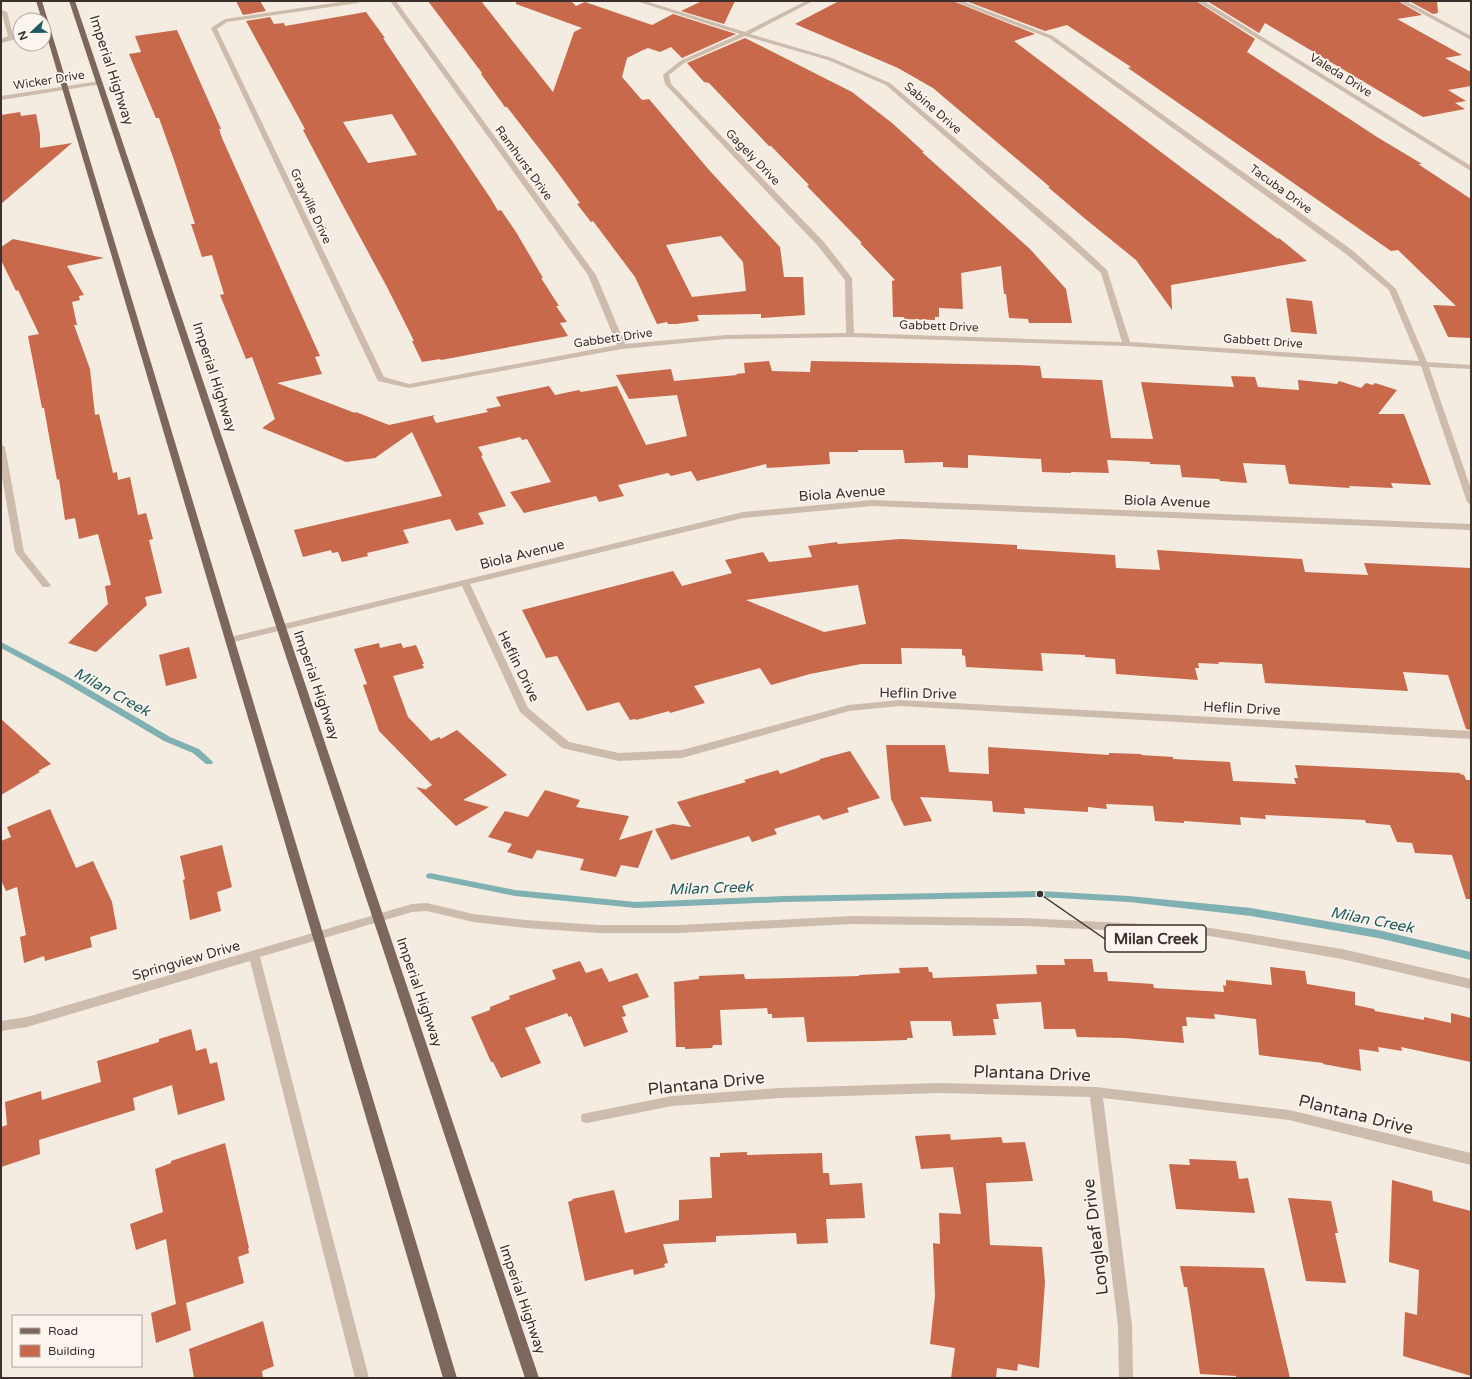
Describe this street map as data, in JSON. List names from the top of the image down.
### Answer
{
  "streets": {
    "main road": ["Imperial Highway"],
    "street": [
      "Valeda Drive",
      "Wicker Drive",
      "Sabine Drive",
      "Gagely Drive",
      "Ramhurst Drive",
      "Tacuba Drive",
      "Grayville Drive",
      "Gabbett Drive",
      "Biola Avenue",
      "Heflin Drive",
      "Springview Drive",
      "Plantana Drive",
      "Longleaf Drive"
    ]
  },
  "crossings": [
    ["Imperial Highway", "Wicker Drive"],
    ["Imperial Highway", "Biola Avenue"],
    ["Imperial Highway", "Springview Drive"],
    ["Sabine Drive", "Gagely Drive"],
    ["Sabine Drive", "Gabbett Drive"],
    ["Gagely Drive", "Gabbett Drive"],
    ["Ramhurst Drive", "Gabbett Drive"],
    ["Tacuba Drive", "Gabbett Drive"],
    ["Grayville Drive", "Gabbett Drive"],
    ["Biola Avenue", "Heflin Drive"],
    ["Plantana Drive", "Longleaf Drive"]
  ],
  "water": ["Milan Creek"],
  "places": ["Milan Creek"],
  "legend": ["Road", "Building"],
  "north": "left"
}
